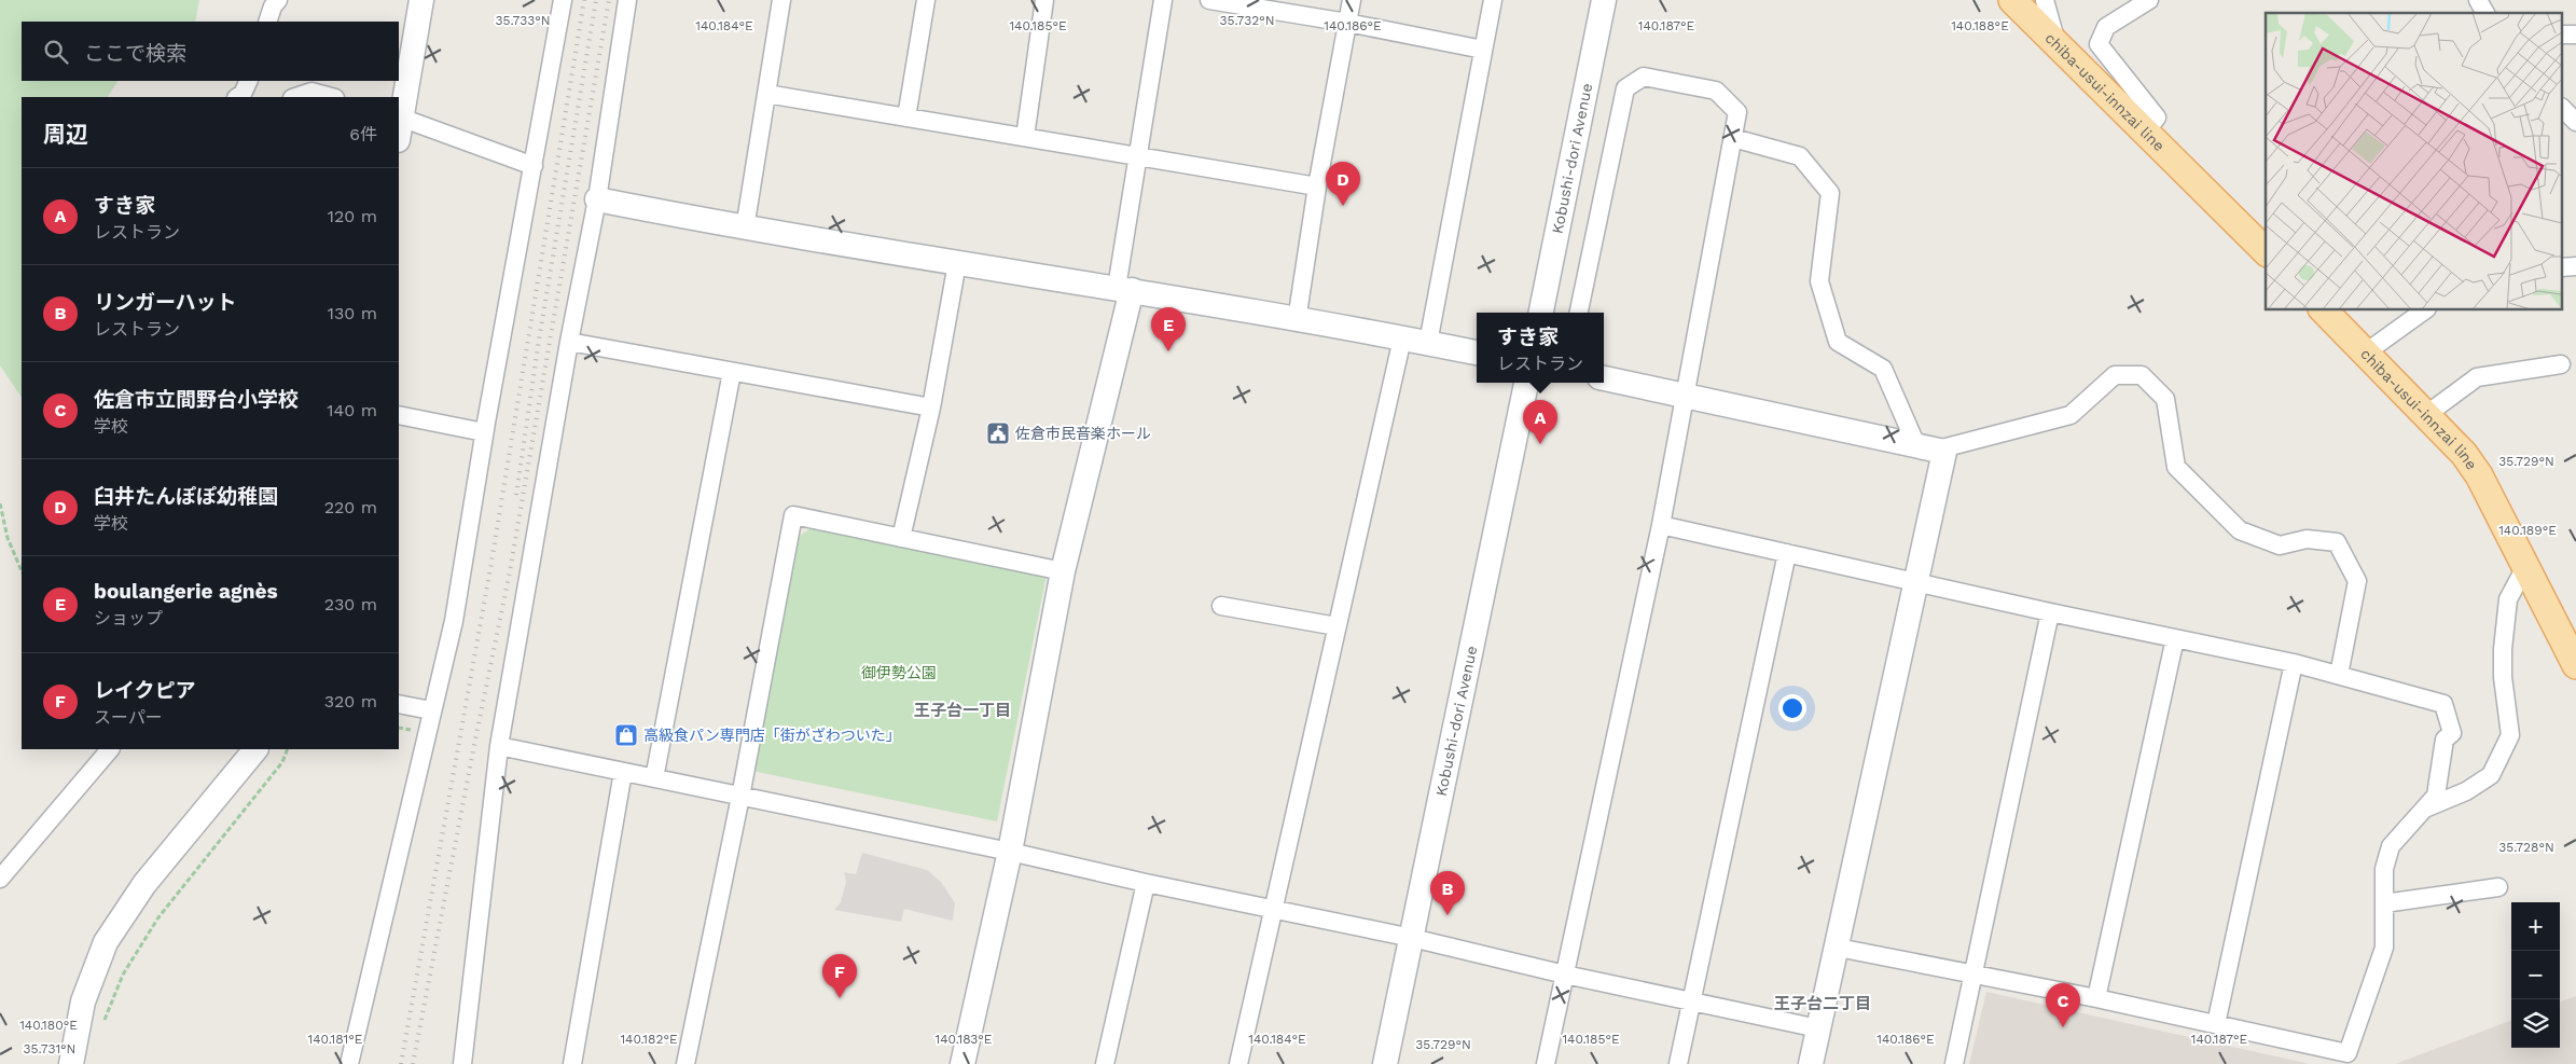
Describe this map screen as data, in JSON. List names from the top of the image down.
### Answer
{
  "streets": {
    "main road": ["chiba-usui-innzai line"],
    "street": ["Kobushi-dori Avenue"]
  },
  "districts": ["王子台一丁目", "王子台二丁目"],
  "parks": ["御伊勢公園"],
  "places": {
    "public building": ["佐倉市民音楽ホール"],
    "shop": ["高級食パン専門店「街がざわついた」"]
  },
  "page": {
    "search": "ここで検索",
    "heading": ["周辺", "6件"],
    "pins": [
      "D",
      "E",
      "A",
      "B",
      "F",
      "C"
    ],
    "list": [
      {
        "mark": "A",
        "name": "すき家",
        "note": "レストラン",
        "value": "120 m"
      },
      {
        "mark": "B",
        "name": "リンガーハット",
        "note": "レストラン",
        "value": "130 m"
      },
      {
        "mark": "C",
        "name": "佐倉市立間野台小学校",
        "note": "学校",
        "value": "140 m"
      },
      {
        "mark": "D",
        "name": "臼井たんぽぽ幼稚園",
        "note": "学校",
        "value": "220 m"
      },
      {
        "mark": "E",
        "name": "boulangerie agnès",
        "note": "ショップ",
        "value": "230 m"
      },
      {
        "mark": "F",
        "name": "レイクピア",
        "note": "スーパー",
        "value": "320 m"
      }
    ],
    "popup": ["すき家", "レストラン"],
    "map_buttons": ["+", "−"]
  },
  "coordinates": [
    "35.733°N",
    "35.732°N",
    "140.184°E",
    "140.185°E",
    "140.186°E",
    "140.187°E",
    "140.188°E",
    "35.729°N",
    "140.189°E",
    "35.728°N",
    "140.180°E",
    "140.181°E",
    "140.182°E",
    "140.183°E",
    "35.731°N"
  ]
}
